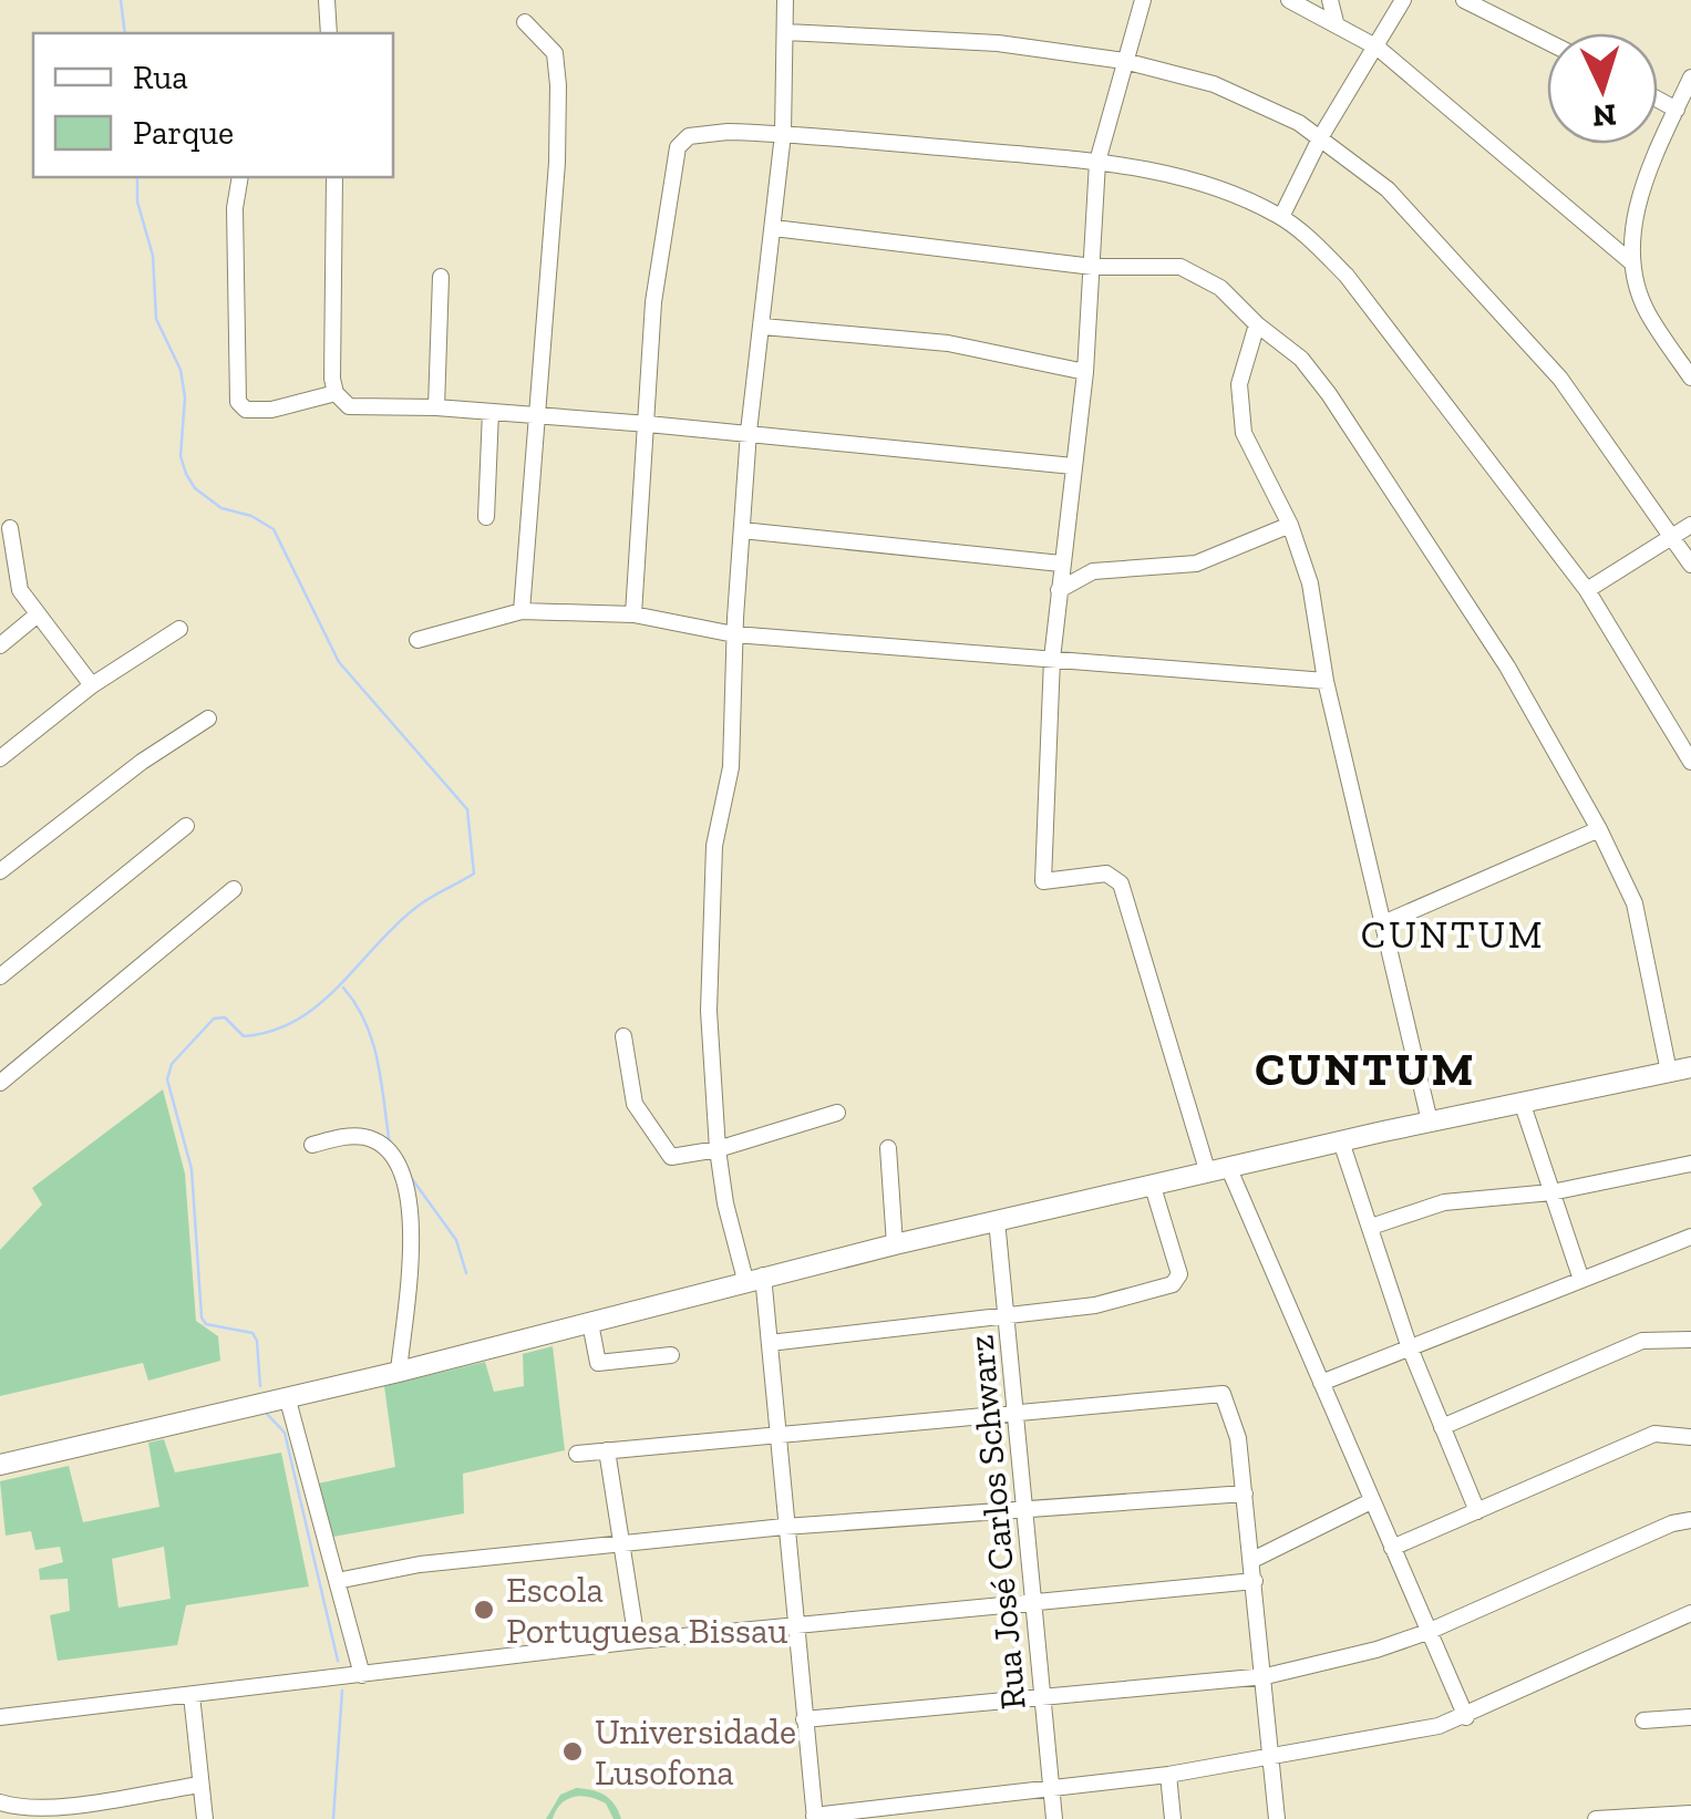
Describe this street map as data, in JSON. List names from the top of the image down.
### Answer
{
  "streets": {
    "street": ["Rua José Carlos Schwarz"]
  },
  "districts": ["CUNTUM", "CUNTUM"],
  "places": ["Escola Portuguesa Bissau", "Universidade Lusofona"],
  "legend": ["Rua", "Parque"],
  "north": "bottom"
}
